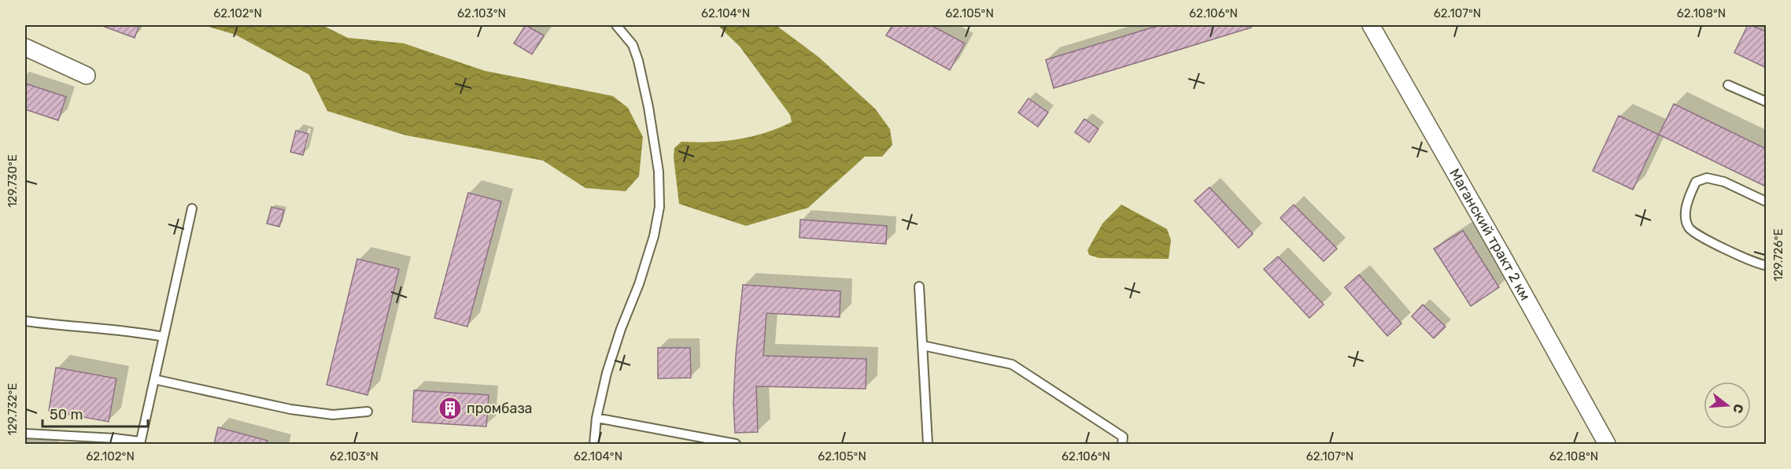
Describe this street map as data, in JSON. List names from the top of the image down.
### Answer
{
  "streets": {
    "street": ["Маганский тракт 2 км"]
  },
  "places": {
    "building": ["промбаза"]
  },
  "scale_bar": "50 m",
  "north": "right",
  "coordinates": [
    "62.102°N",
    "62.103°N",
    "62.104°N",
    "62.105°N",
    "62.106°N",
    "62.107°N",
    "62.108°N",
    "129.730°E",
    "129.726°E",
    "129.732°E"
  ]
}
